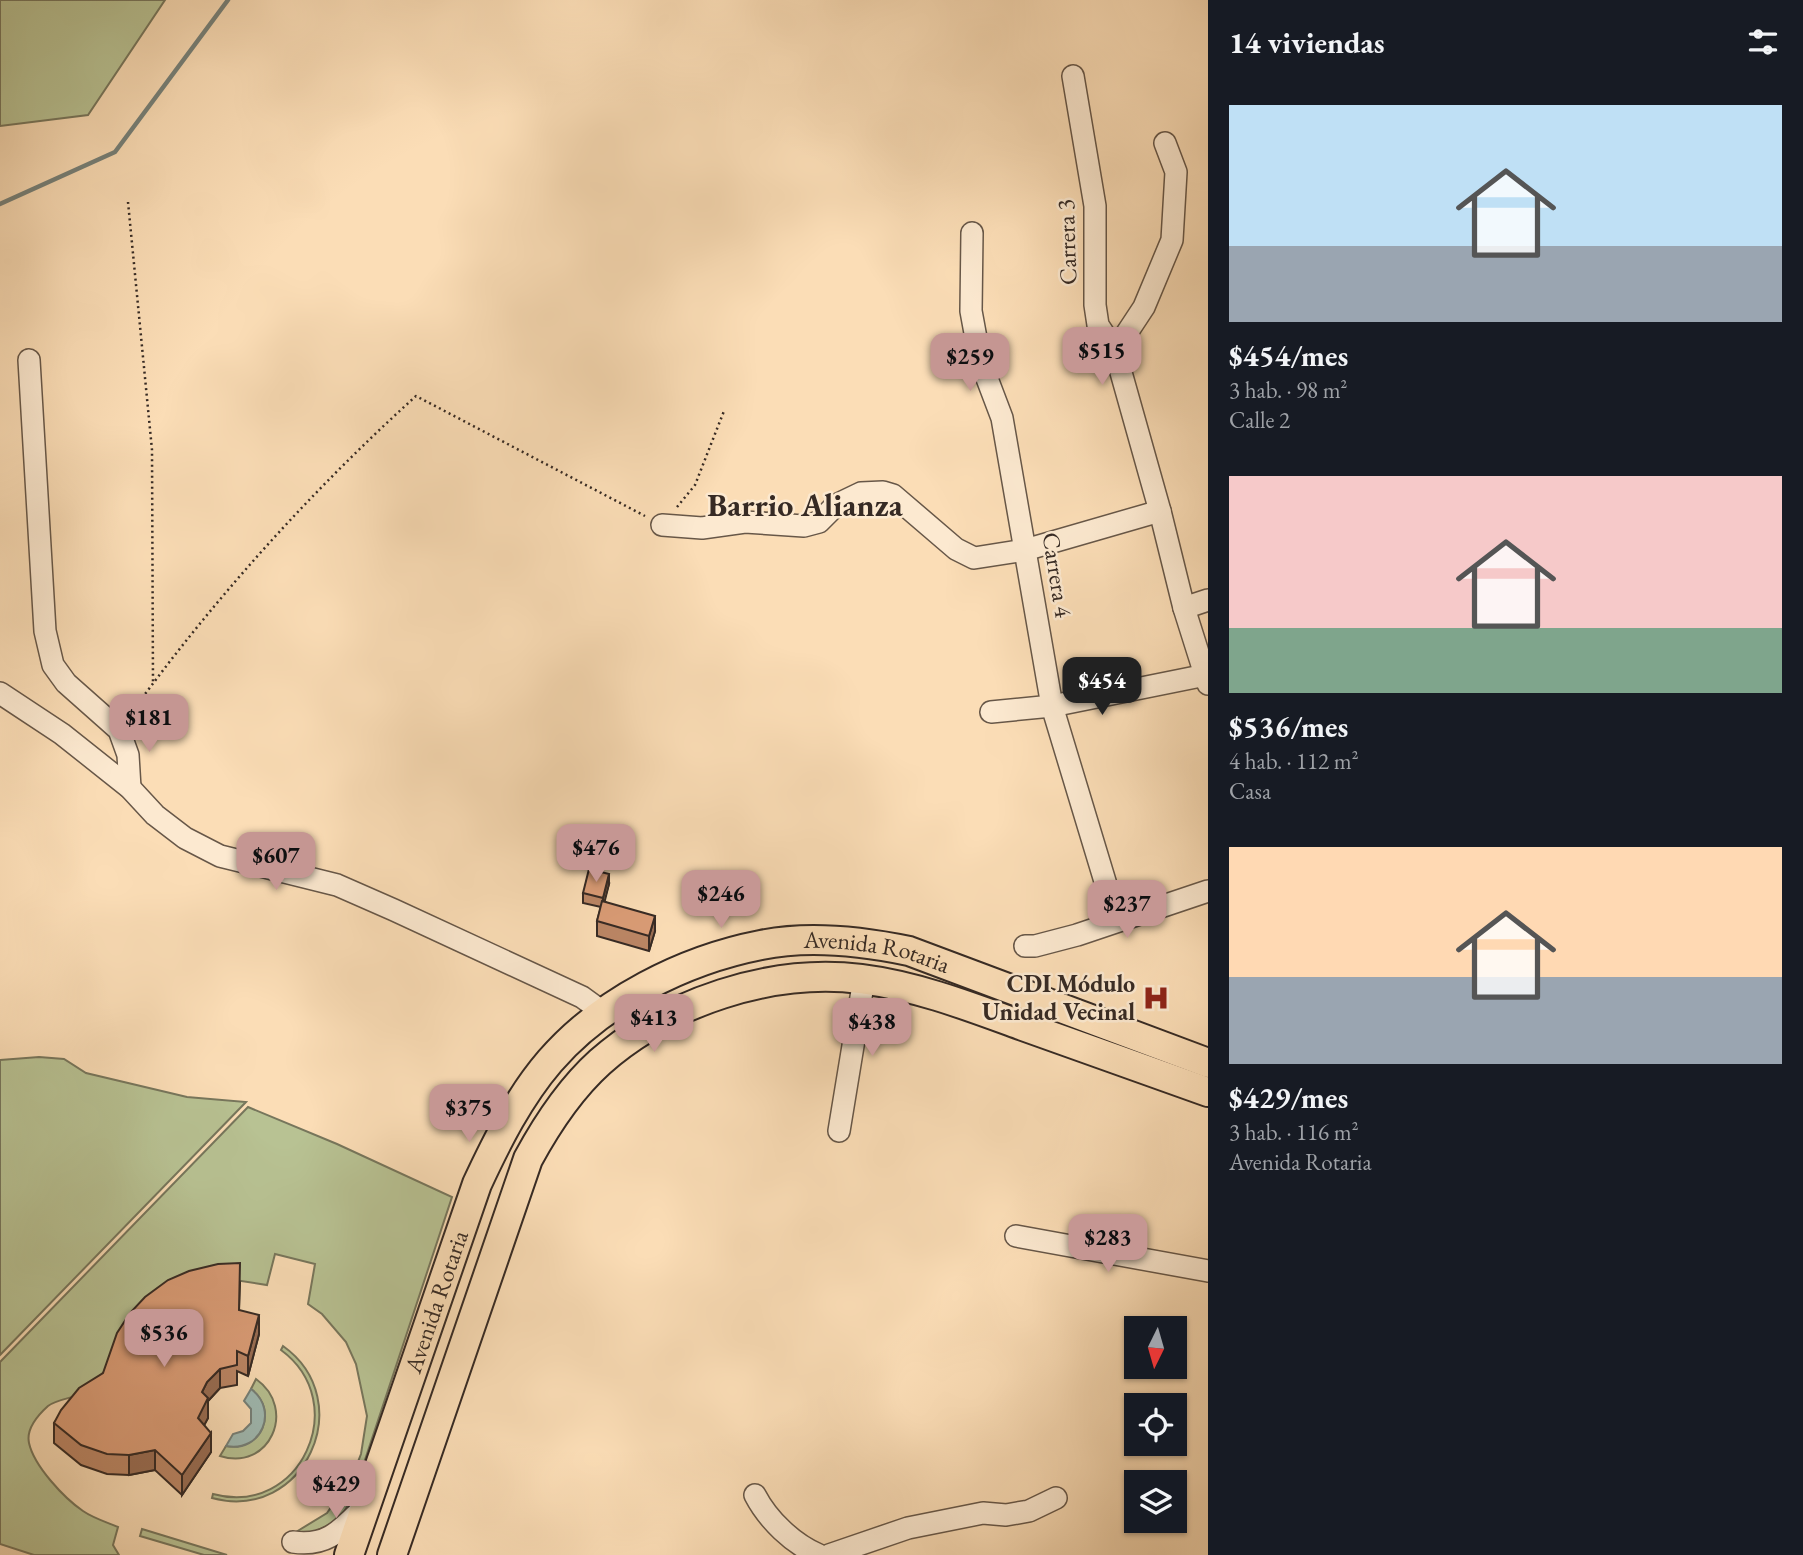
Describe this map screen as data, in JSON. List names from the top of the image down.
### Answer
{
  "streets": {
    "main road": ["Avenida Rotaria"],
    "street": ["Carrera 3", "Carrera 4"]
  },
  "districts": ["Barrio Alianza"],
  "places": {
    "hospital": ["CDI Módulo Unidad Vecinal"]
  },
  "north": "bottom",
  "page": {
    "heading": "14 viviendas",
    "list": [
      {
        "name": "$454/mes",
        "note": "3 hab. · 98 m² · Calle 2"
      },
      {
        "name": "$536/mes",
        "note": "4 hab. · 112 m² · Casa"
      },
      {
        "name": "$429/mes",
        "note": "3 hab. · 116 m² · Avenida Rotaria"
      }
    ],
    "price": [
      "$515",
      "$259",
      "$454",
      "$181",
      "$476",
      "$607",
      "$246",
      "$237",
      "$413",
      "$438",
      "$375",
      "$283",
      "$536",
      "$429"
    ]
  }
}
